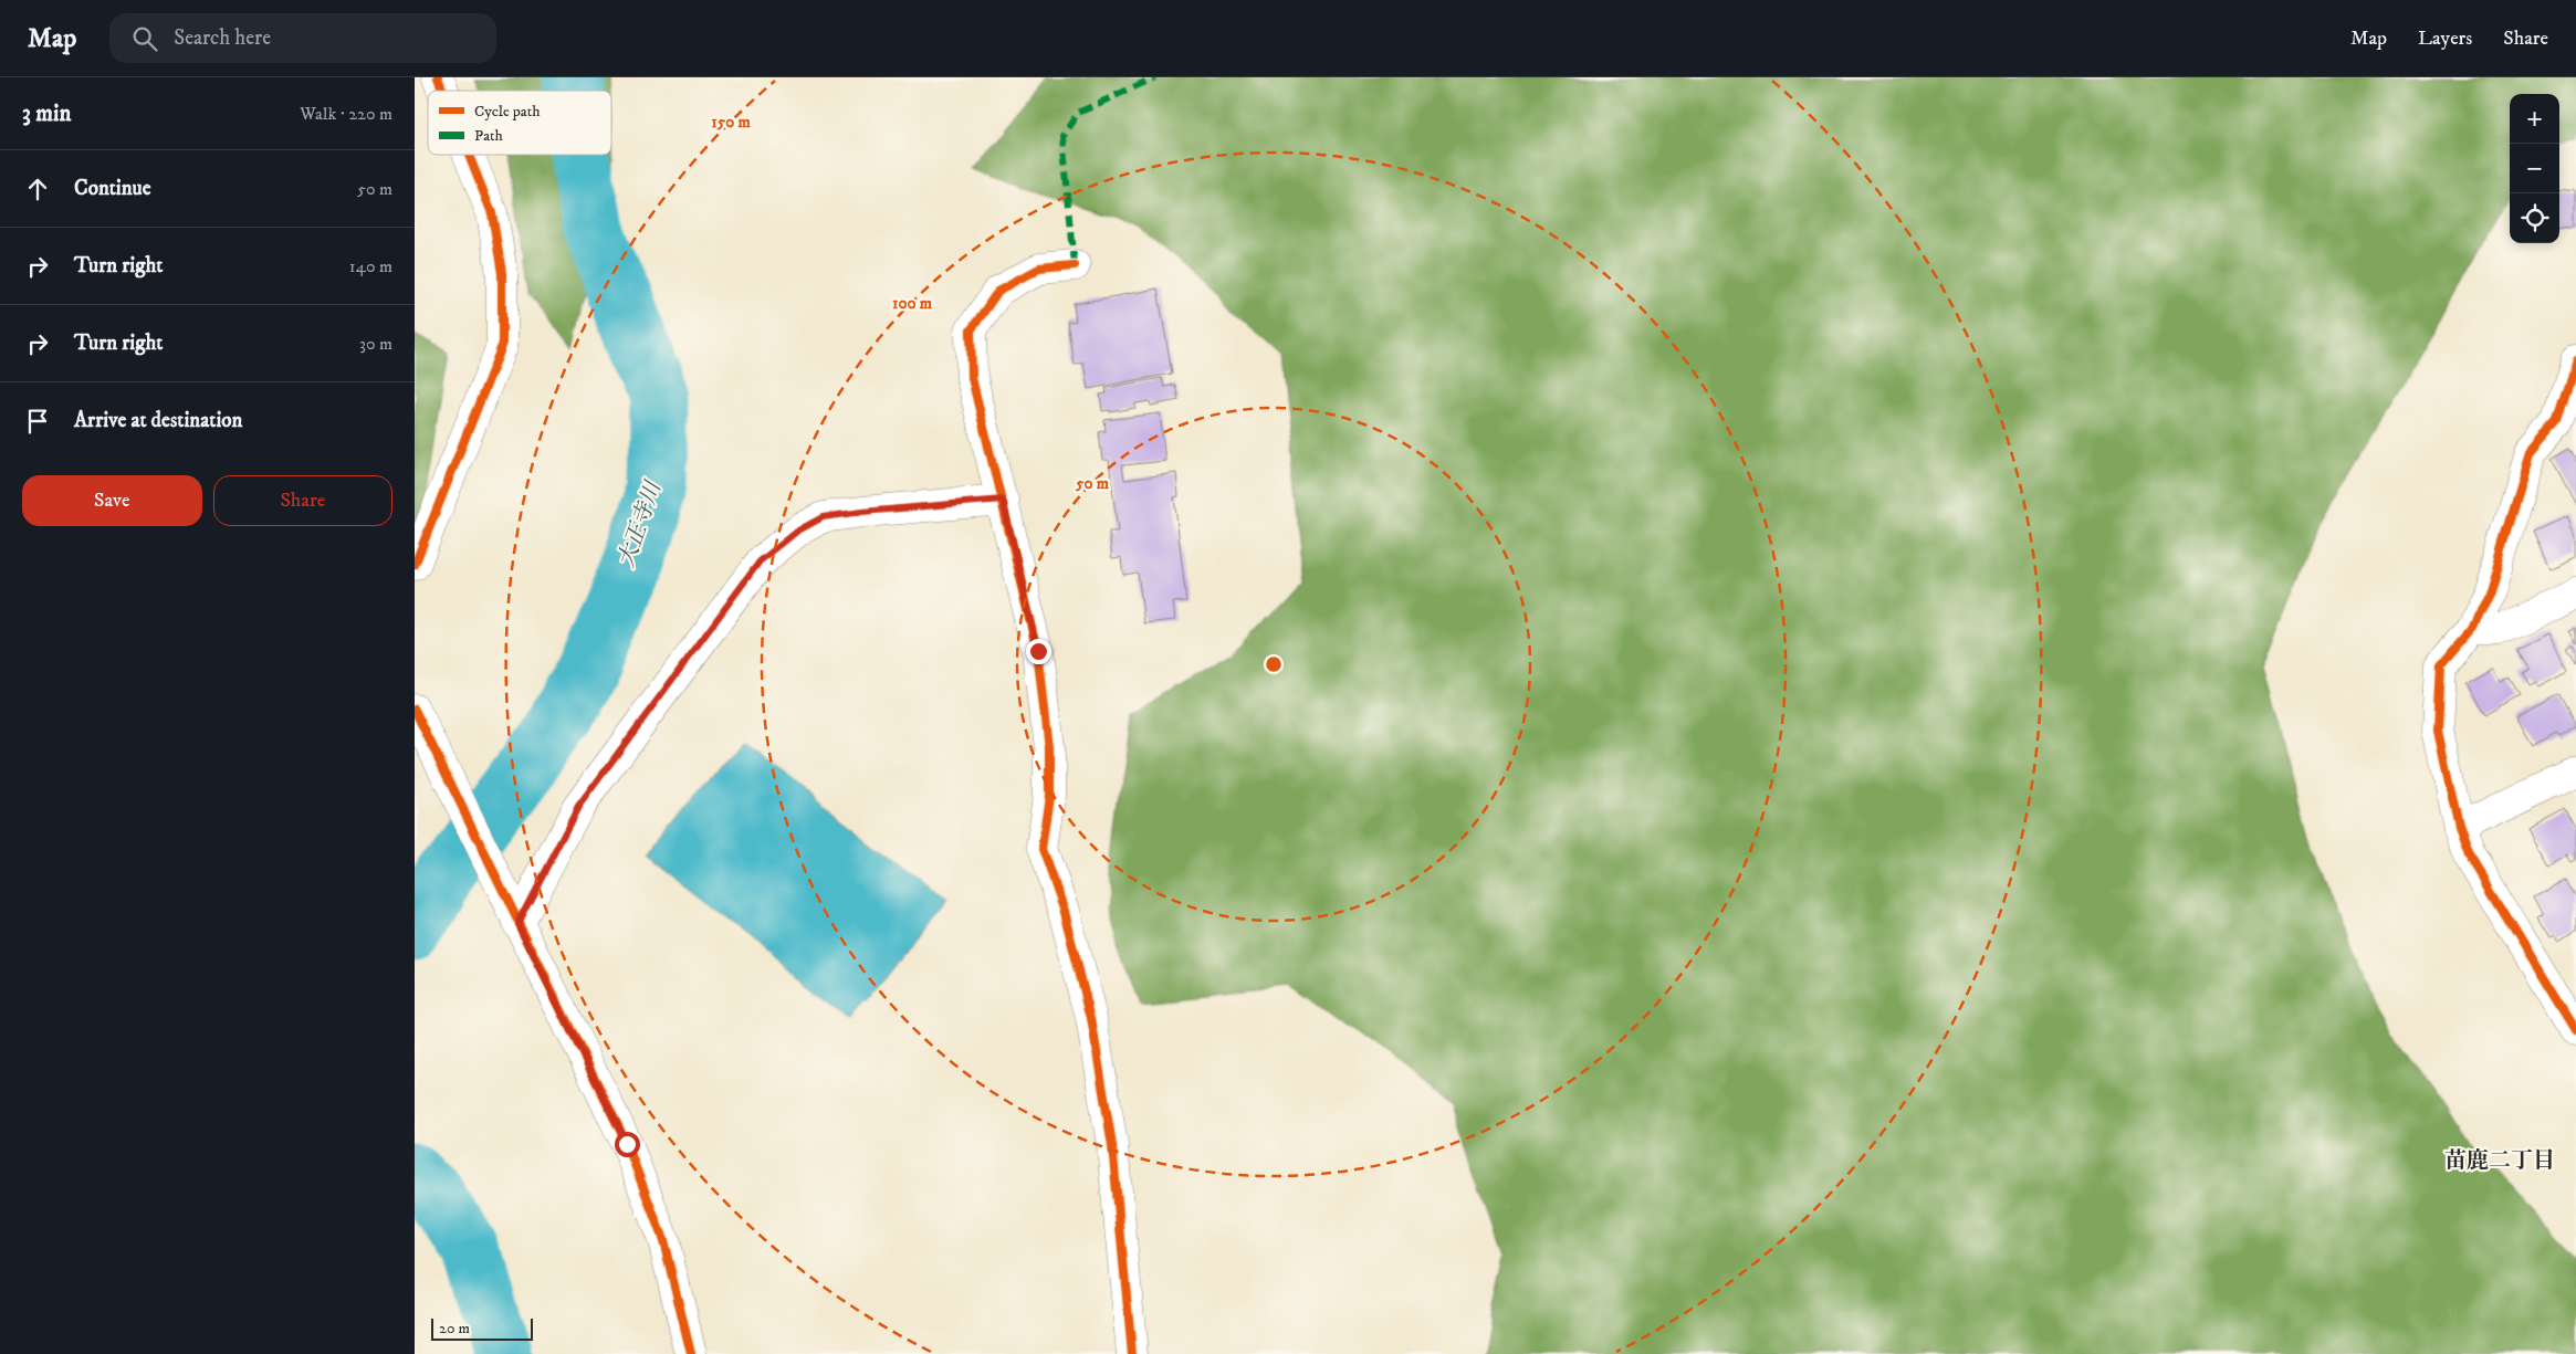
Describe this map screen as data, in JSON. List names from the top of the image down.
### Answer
{
  "districts": ["苗鹿二丁目"],
  "water": ["大正寺川"],
  "legend": ["Cycle path", "Path"],
  "scale_bar": "20 m",
  "page": {
    "header": "Map",
    "search": "Search here",
    "nav": ["Map", "Layers", "Share"],
    "heading": ["3 min", "Walk · 220 m"],
    "map_buttons": ["+", "−"],
    "list": [
      ["Continue", "50 m"],
      ["Turn right", "140 m"],
      ["Turn right", "30 m"],
      "Arrive at destination"
    ],
    "buttons": ["Save", "Share"],
    "scale": "20 m"
  },
  "rings": ["150 m", "100 m", "50 m"]
}
